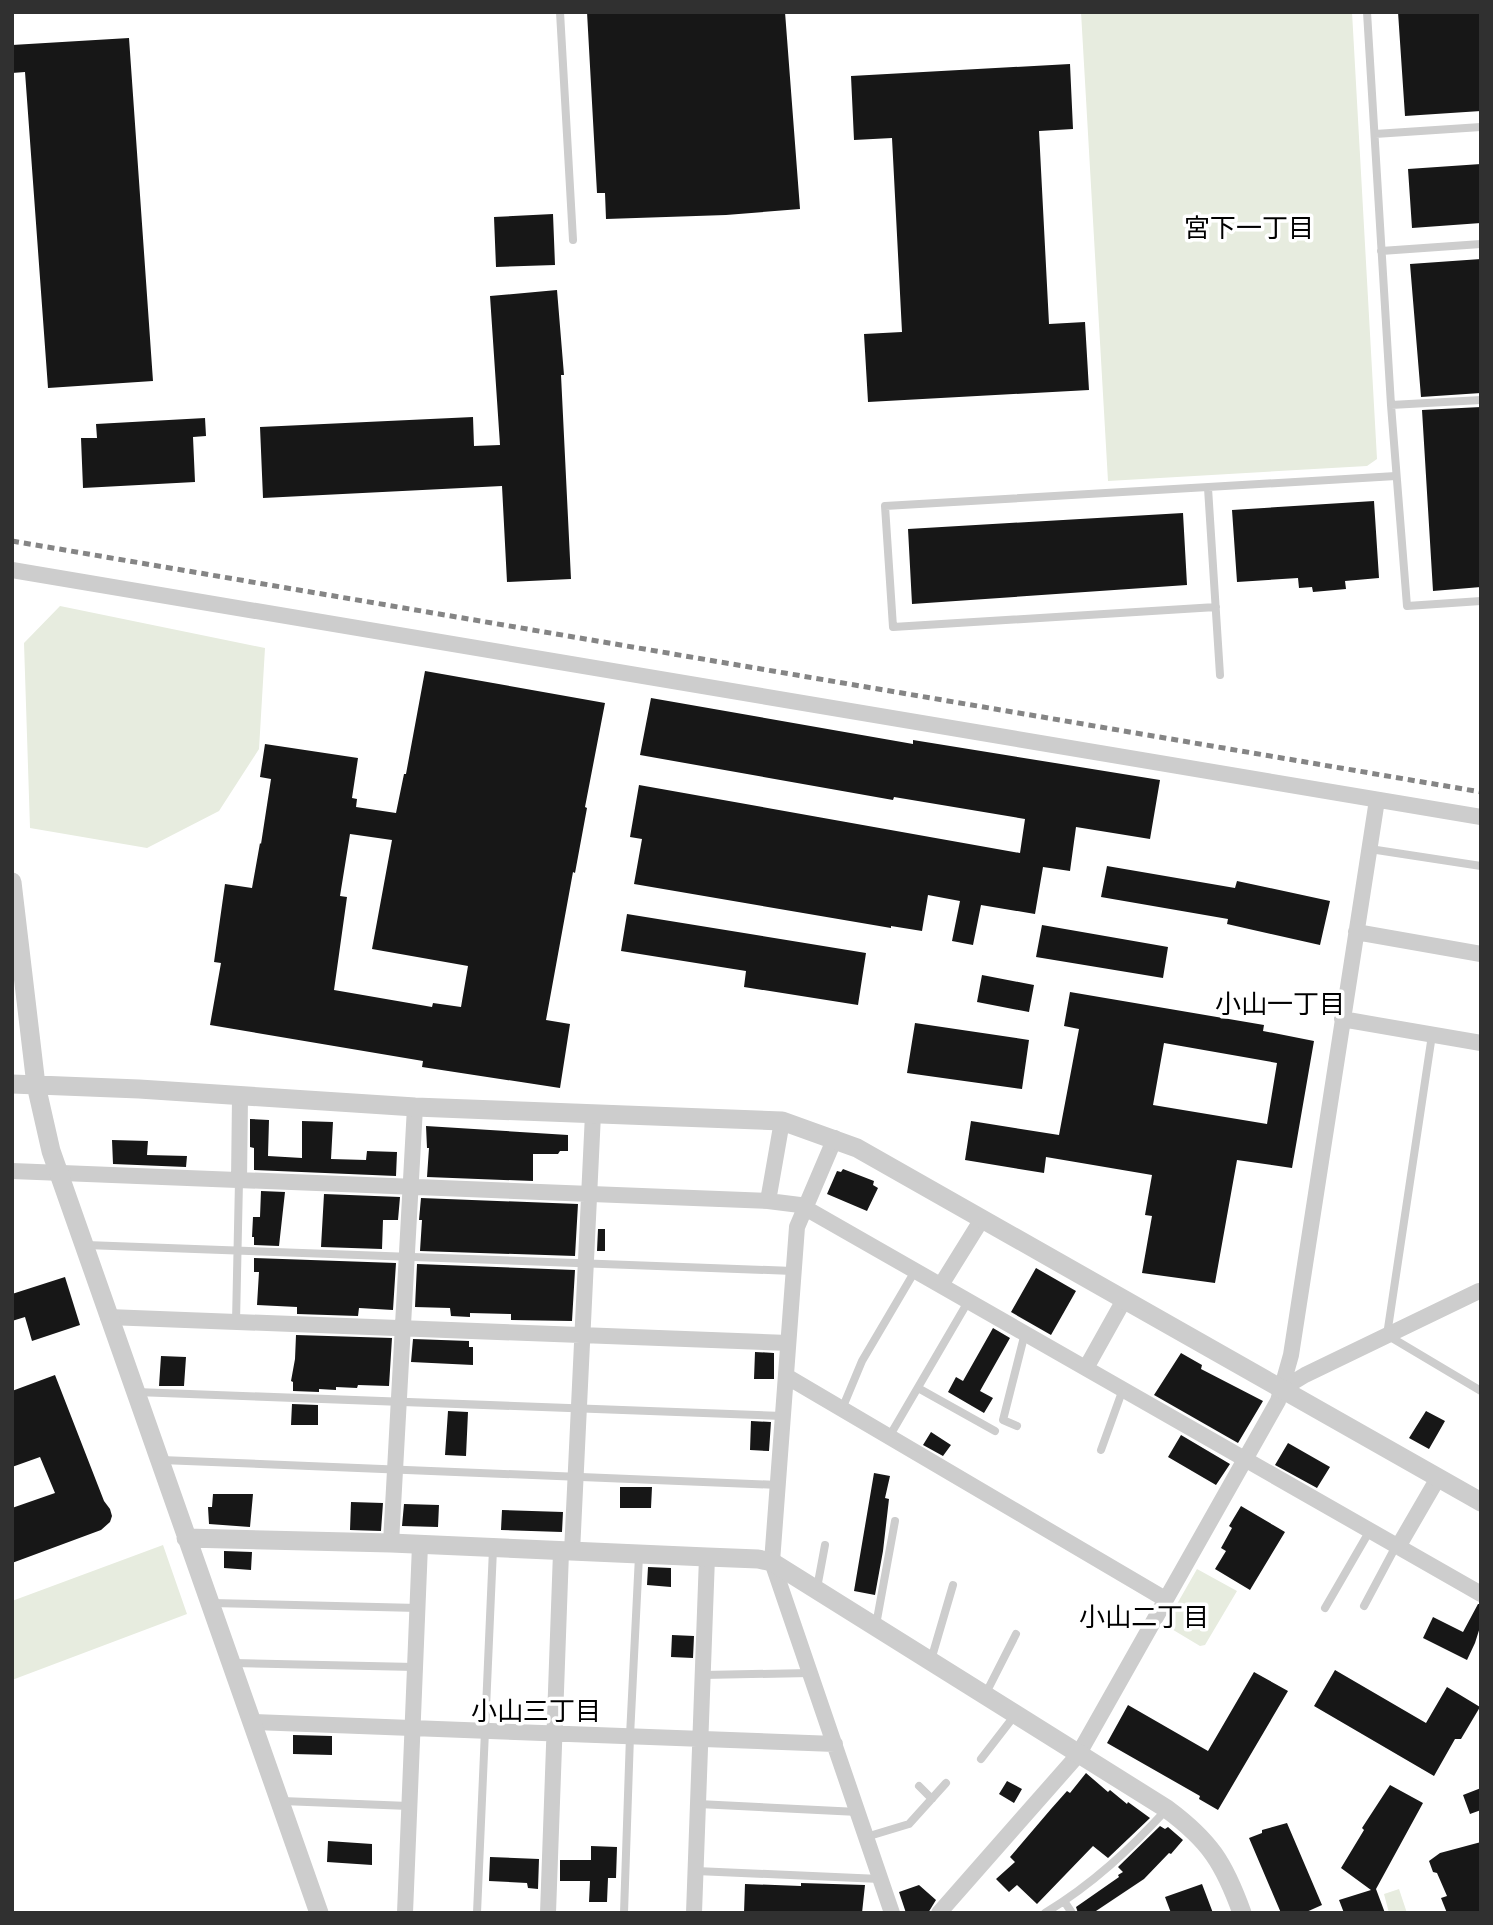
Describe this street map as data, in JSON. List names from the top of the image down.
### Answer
{
  "districts": [
    "宮下一丁目",
    "小山一丁目",
    "小山二丁目",
    "小山三丁目"
  ]
}
